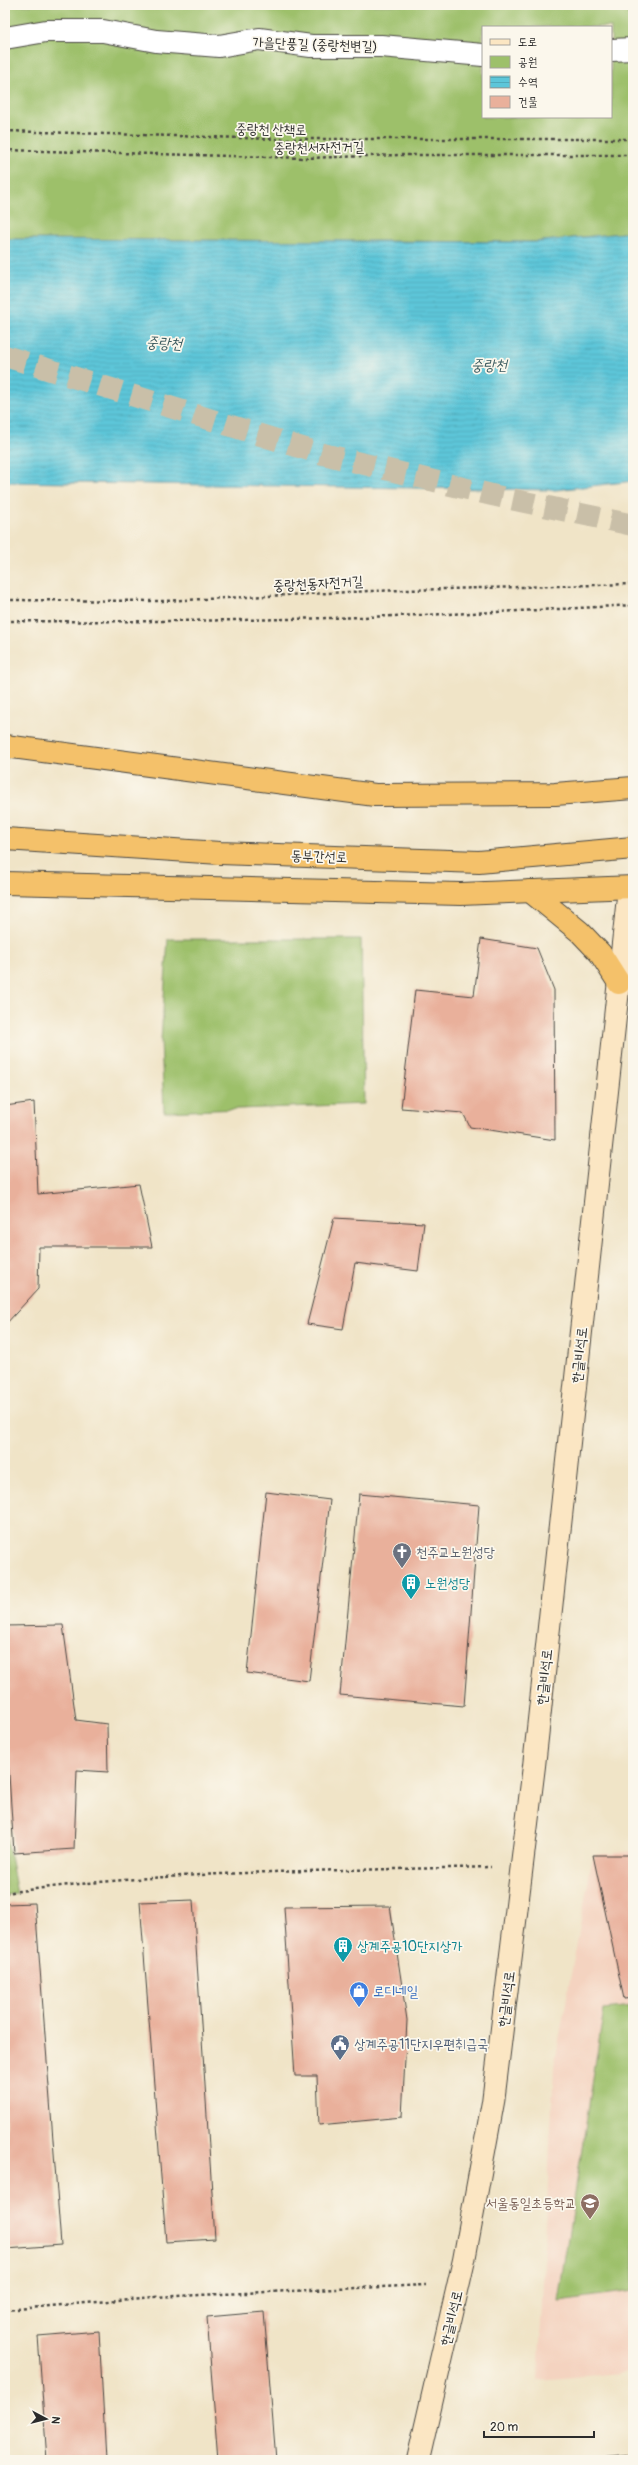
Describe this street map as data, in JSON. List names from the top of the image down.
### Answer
{
  "streets": {
    "highway": ["동부간선로"],
    "main road": ["한글비석로"],
    "street": ["가을단풍길 (중랑천변길)"],
    "path": ["중랑천 산책로", "중랑천서자전거길", "중랑천동자전거길"]
  },
  "water": ["중랑천"],
  "places": {
    "church": ["천주교노원성당"],
    "building": ["노원성당", "상계주공10단지상가"],
    "shop": ["로디네일"],
    "public building": ["상계주공11단지우편취급국"],
    "school or university": ["서울동일초등학교"]
  },
  "legend": [
    "도로",
    "공원",
    "수역",
    "건물"
  ],
  "scale_bar": "20 m",
  "north": "right"
}
